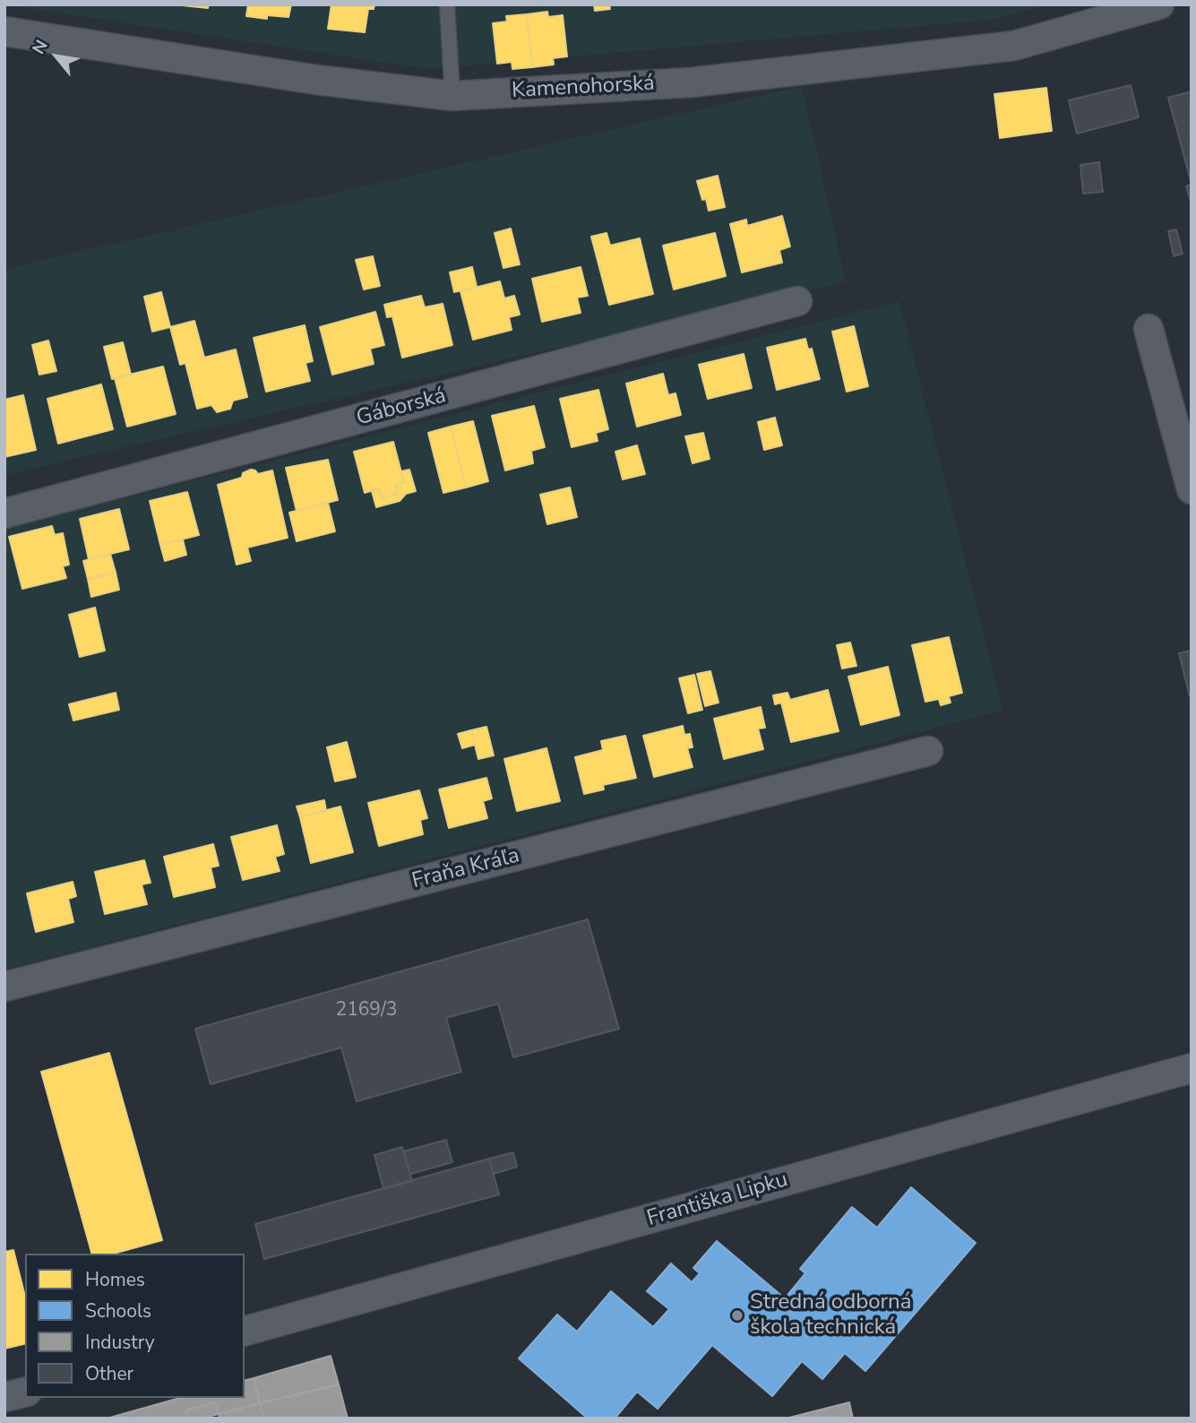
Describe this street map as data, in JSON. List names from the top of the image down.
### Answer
{
  "streets": {
    "street": [
      "Kamenohorská",
      "Gáborská",
      "Fraňa Kráľa",
      "Františka Lipku"
    ]
  },
  "places": ["Stredná odborná škola technická"],
  "house_numbers": ["2169/3"],
  "legend": [
    "Homes",
    "Schools",
    "Industry",
    "Other"
  ],
  "north": "top left"
}
